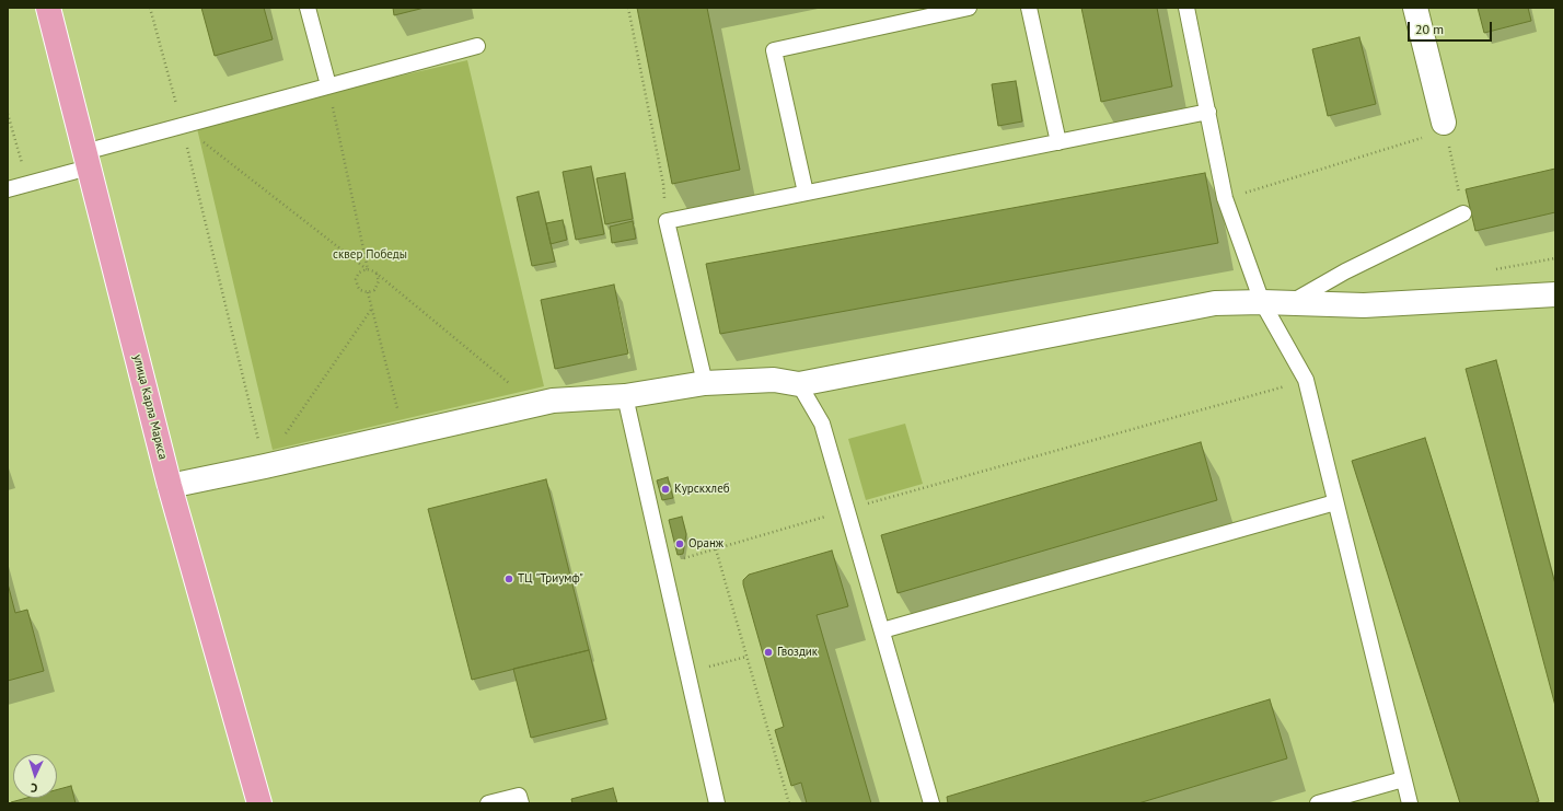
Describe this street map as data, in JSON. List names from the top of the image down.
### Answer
{
  "streets": {
    "main road": ["улица Карла Маркса"]
  },
  "parks": ["сквер Победы"],
  "places": [
    "Курскхлеб",
    "Оранж",
    "ТЦ \"Триумф\"",
    "Гвоздик"
  ],
  "scale_bar": "20 m",
  "north": "bottom"
}
